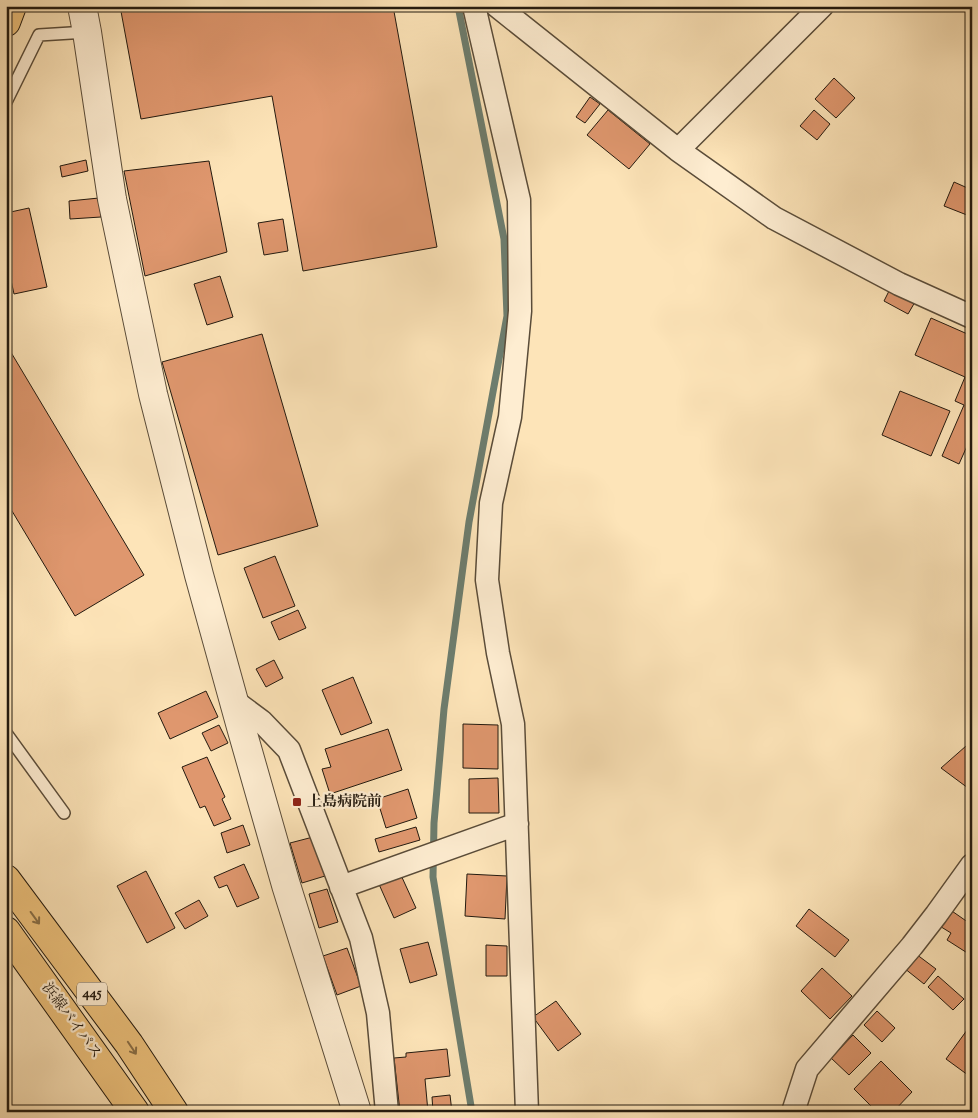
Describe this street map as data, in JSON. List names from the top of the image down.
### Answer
{
  "streets": {
    "highway": ["445", "浜線バイパス"]
  },
  "places": {
    "transit": ["上島病院前"]
  }
}
